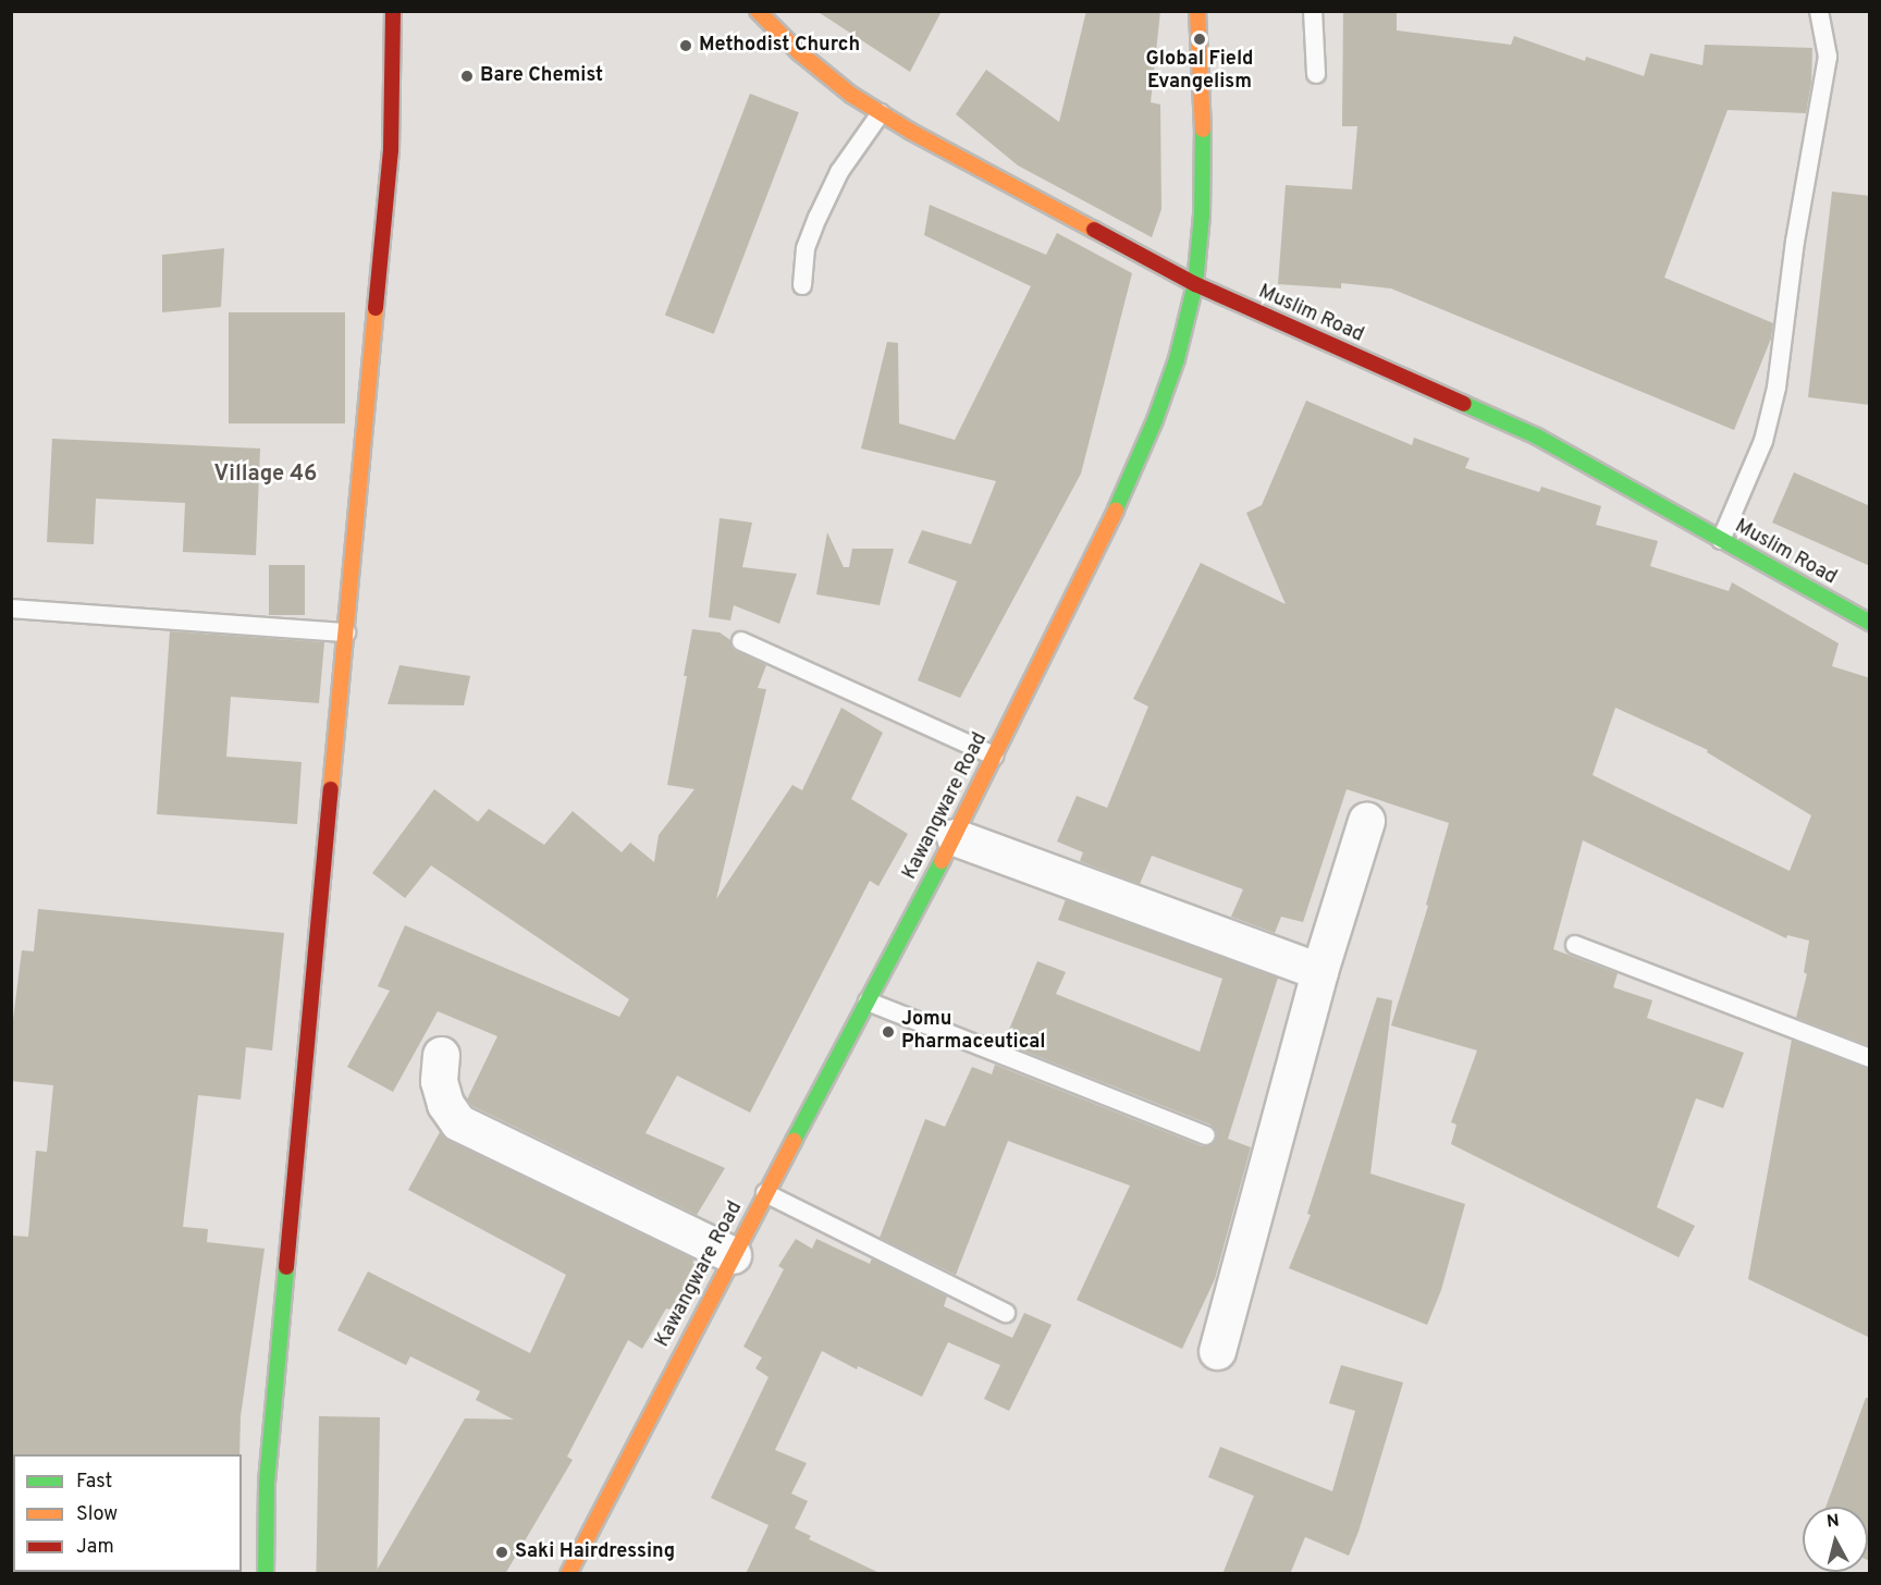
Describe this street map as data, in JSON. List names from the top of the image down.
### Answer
{
  "streets": {
    "street": ["Muslim Road", "Kawangware Road"]
  },
  "crossings": [
    ["Muslim Road", "Kawangware Road"]
  ],
  "districts": ["Village 46"],
  "places": [
    "Global Field Evangelism",
    "Methodist Church",
    "Bare Chemist",
    "Jomu Pharmaceutical",
    "Saki Hairdressing"
  ],
  "legend": ["Fast", "Slow", "Jam"],
  "north": "top"
}
